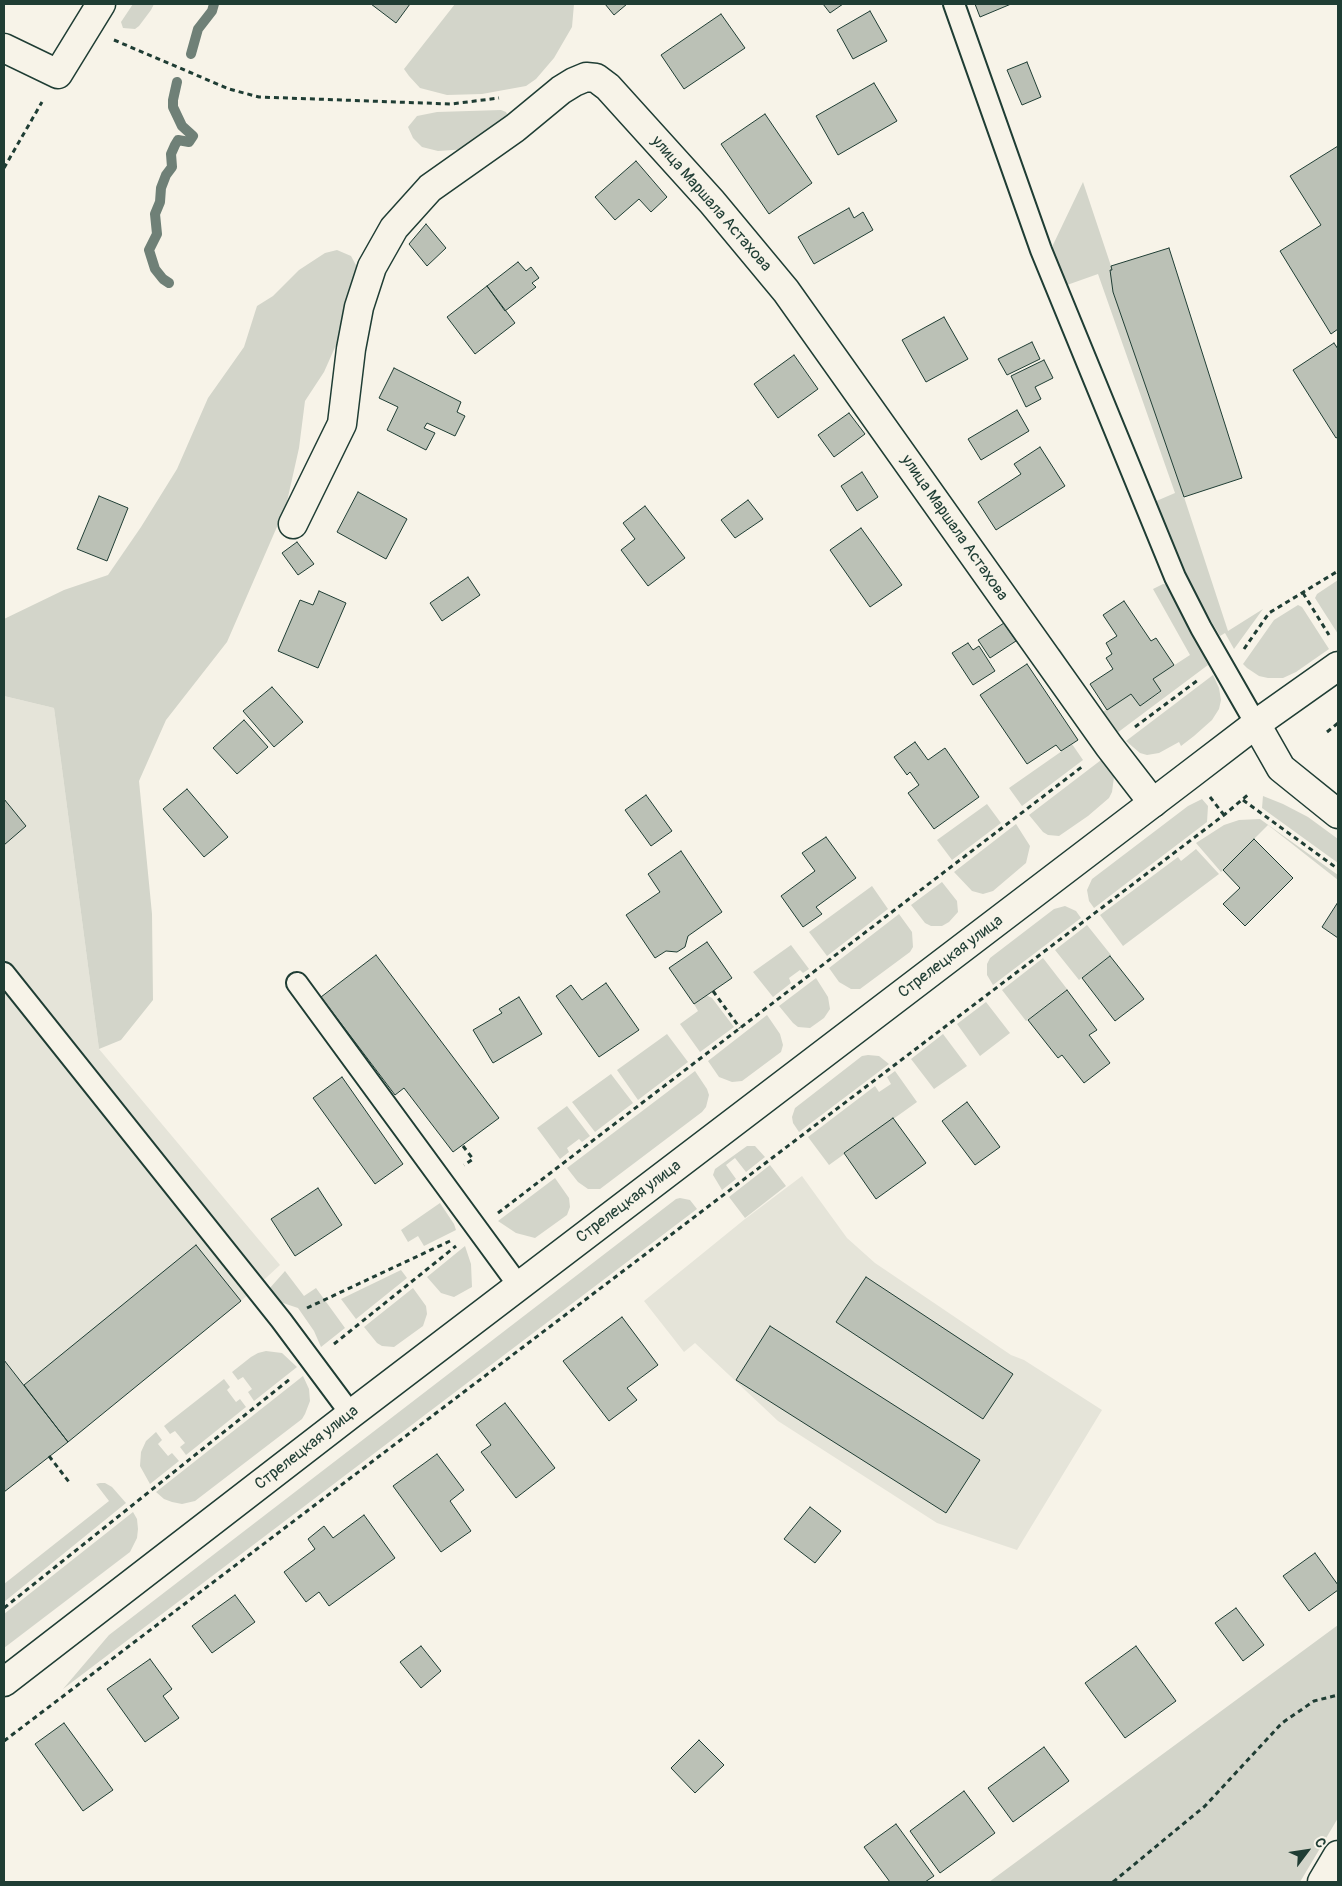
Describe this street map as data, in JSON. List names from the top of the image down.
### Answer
{
  "streets": {
    "street": ["улица Маршала Астахова", "Стрелецкая улица"]
  },
  "crossings": [
    ["улица Маршала Астахова", "Стрелецкая улица"]
  ],
  "north": "top right"
}
